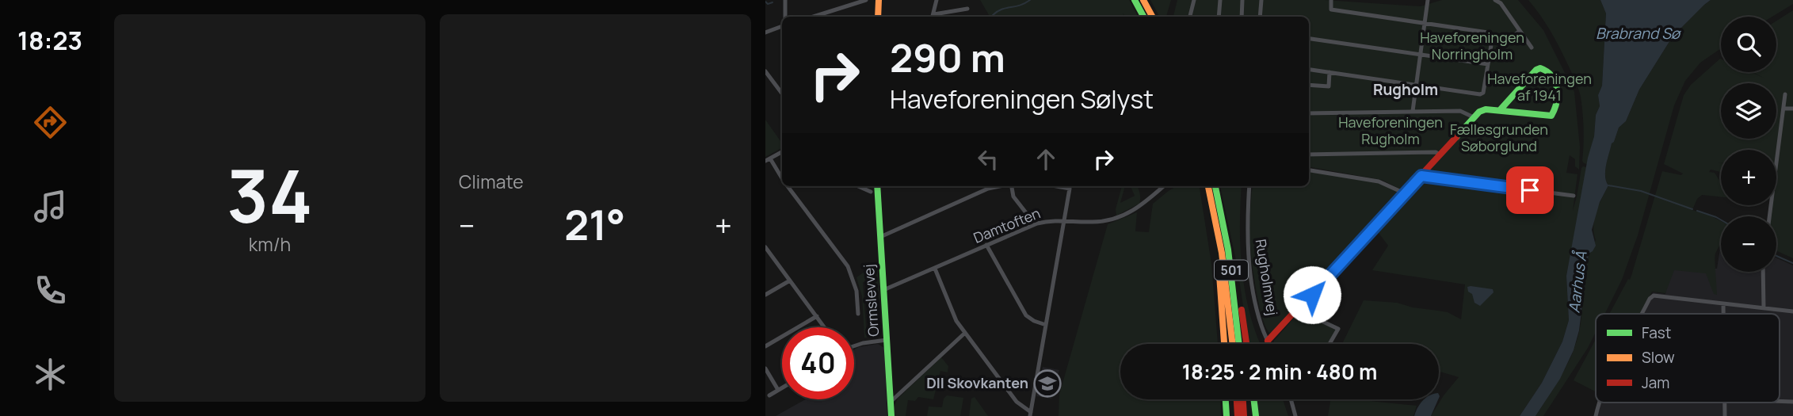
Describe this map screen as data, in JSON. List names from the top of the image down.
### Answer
{
  "streets": {
    "main road": ["501", "Rugholmvej", "Ormslevvej"],
    "street": ["Damtoften"]
  },
  "crossings": [
    ["Damtoften", "Ormslevvej"]
  ],
  "districts": ["Rugholm"],
  "water": ["Brabrand Sø", "Aarhus Å"],
  "parks": [
    "Haveforeningen Norringholm",
    "Haveforeningen af 1941",
    "Haveforeningen Rugholm",
    "Fællesgrunden Søborglund"
  ],
  "places": {
    "school or university": ["DII Skovkanten"]
  },
  "legend": ["Fast", "Slow", "Jam"],
  "page": {
    "tabs": "18:23",
    "tile": [
      ["34", "km/h"],
      "Climate"
    ],
    "map_buttons": ["+", "−"],
    "turn": ["290 m", "Haveforeningen Sølyst"],
    "heat": ["−", "21°", "+"],
    "limit": "40",
    "trip": "18:25 · 2 min · 480 m"
  }
}
